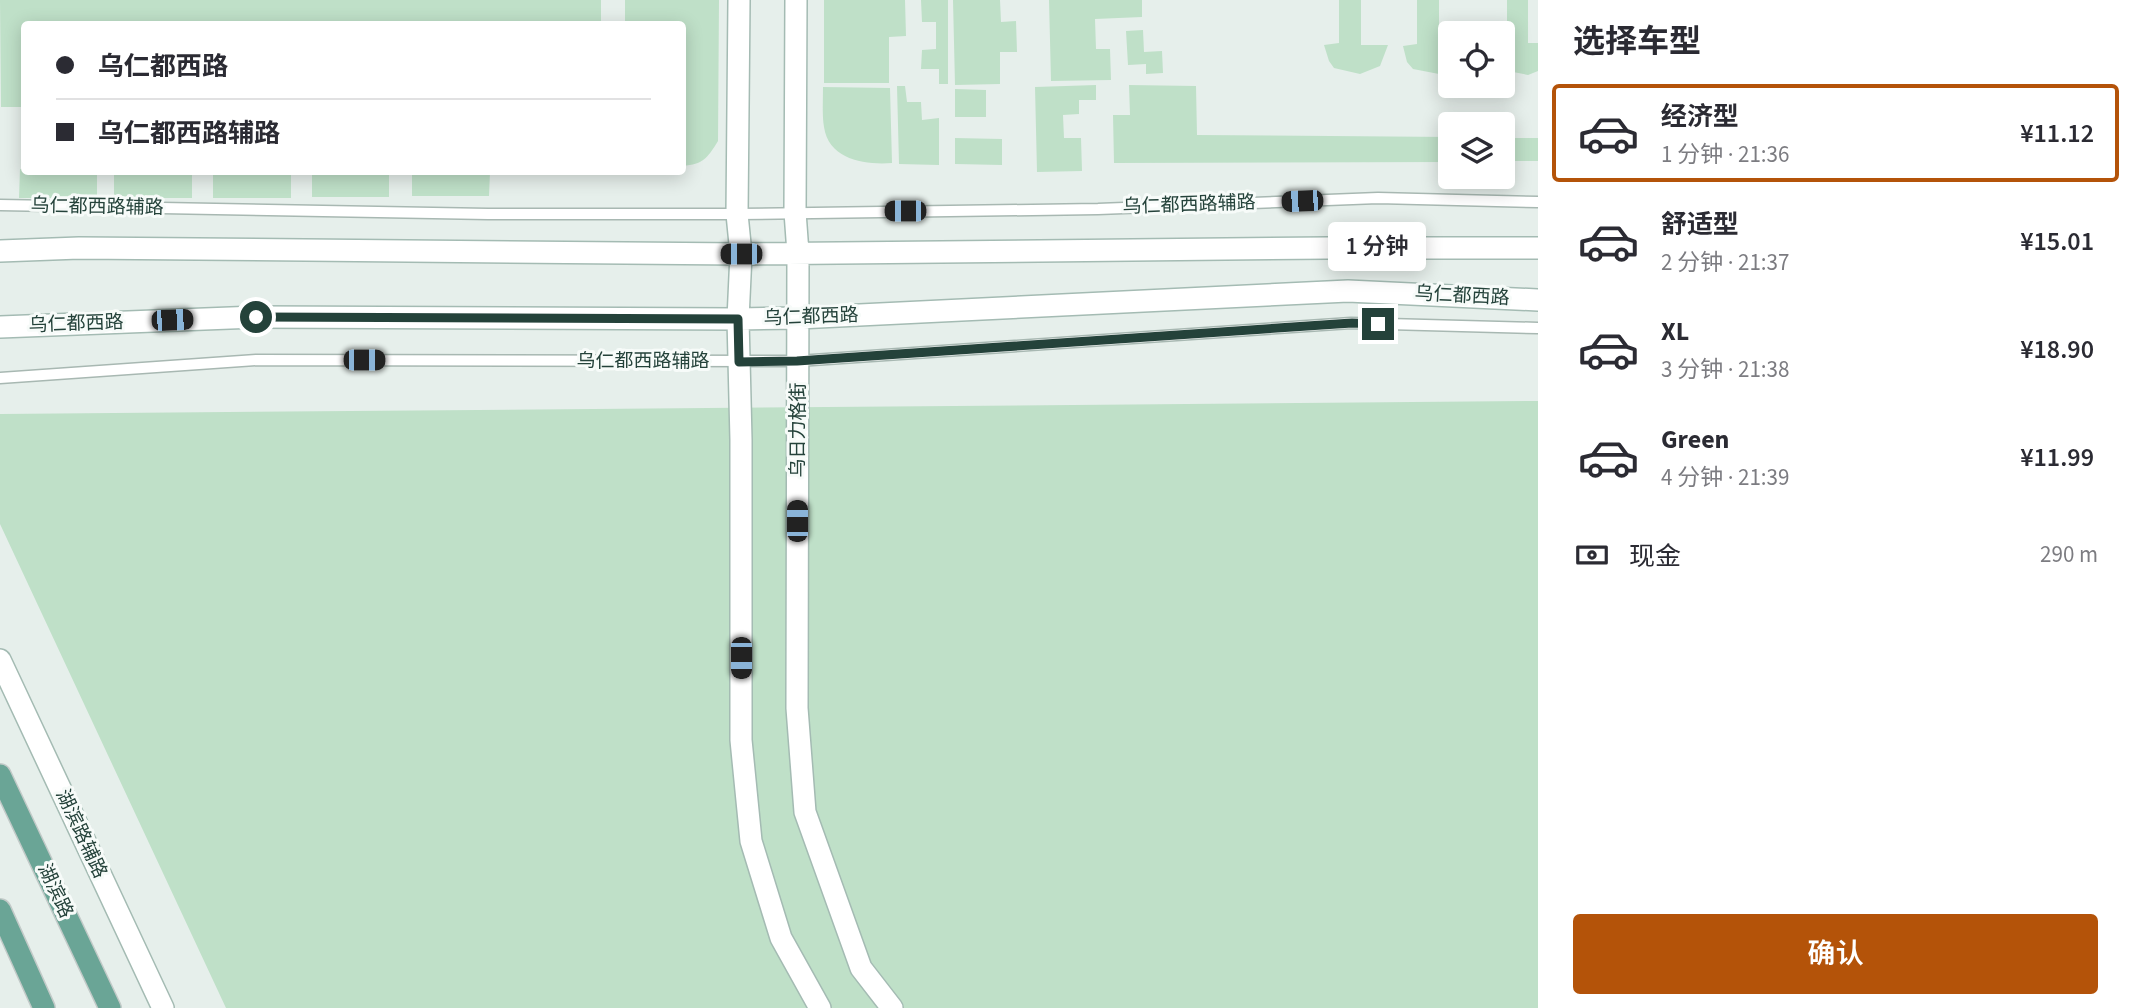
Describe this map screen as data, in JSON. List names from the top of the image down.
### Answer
{
  "streets": {
    "main road": [
      "乌仁都西路",
      "乌日力格街",
      "湖滨路辅路",
      "湖滨路"
    ],
    "lane": ["乌仁都西路辅路"]
  },
  "crossings": [
    ["乌仁都西路辅路", "乌日力格街"],
    ["乌仁都西路", "乌日力格街"]
  ],
  "page": {
    "heading": "选择车型",
    "banner": ["乌仁都西路", "乌仁都西路辅路"],
    "list": [
      {
        "name": "经济型",
        "note": "1 分钟 · 21:36",
        "value": "¥11.12"
      },
      {
        "name": "舒适型",
        "note": "2 分钟 · 21:37",
        "value": "¥15.01"
      },
      {
        "name": "XL",
        "note": "3 分钟 · 21:38",
        "value": "¥18.90"
      },
      {
        "name": "Green",
        "note": "4 分钟 · 21:39",
        "value": "¥11.99"
      }
    ],
    "bubble": "1 分钟",
    "pay": ["现金", "290 m"],
    "buttons": "确认"
  }
}
